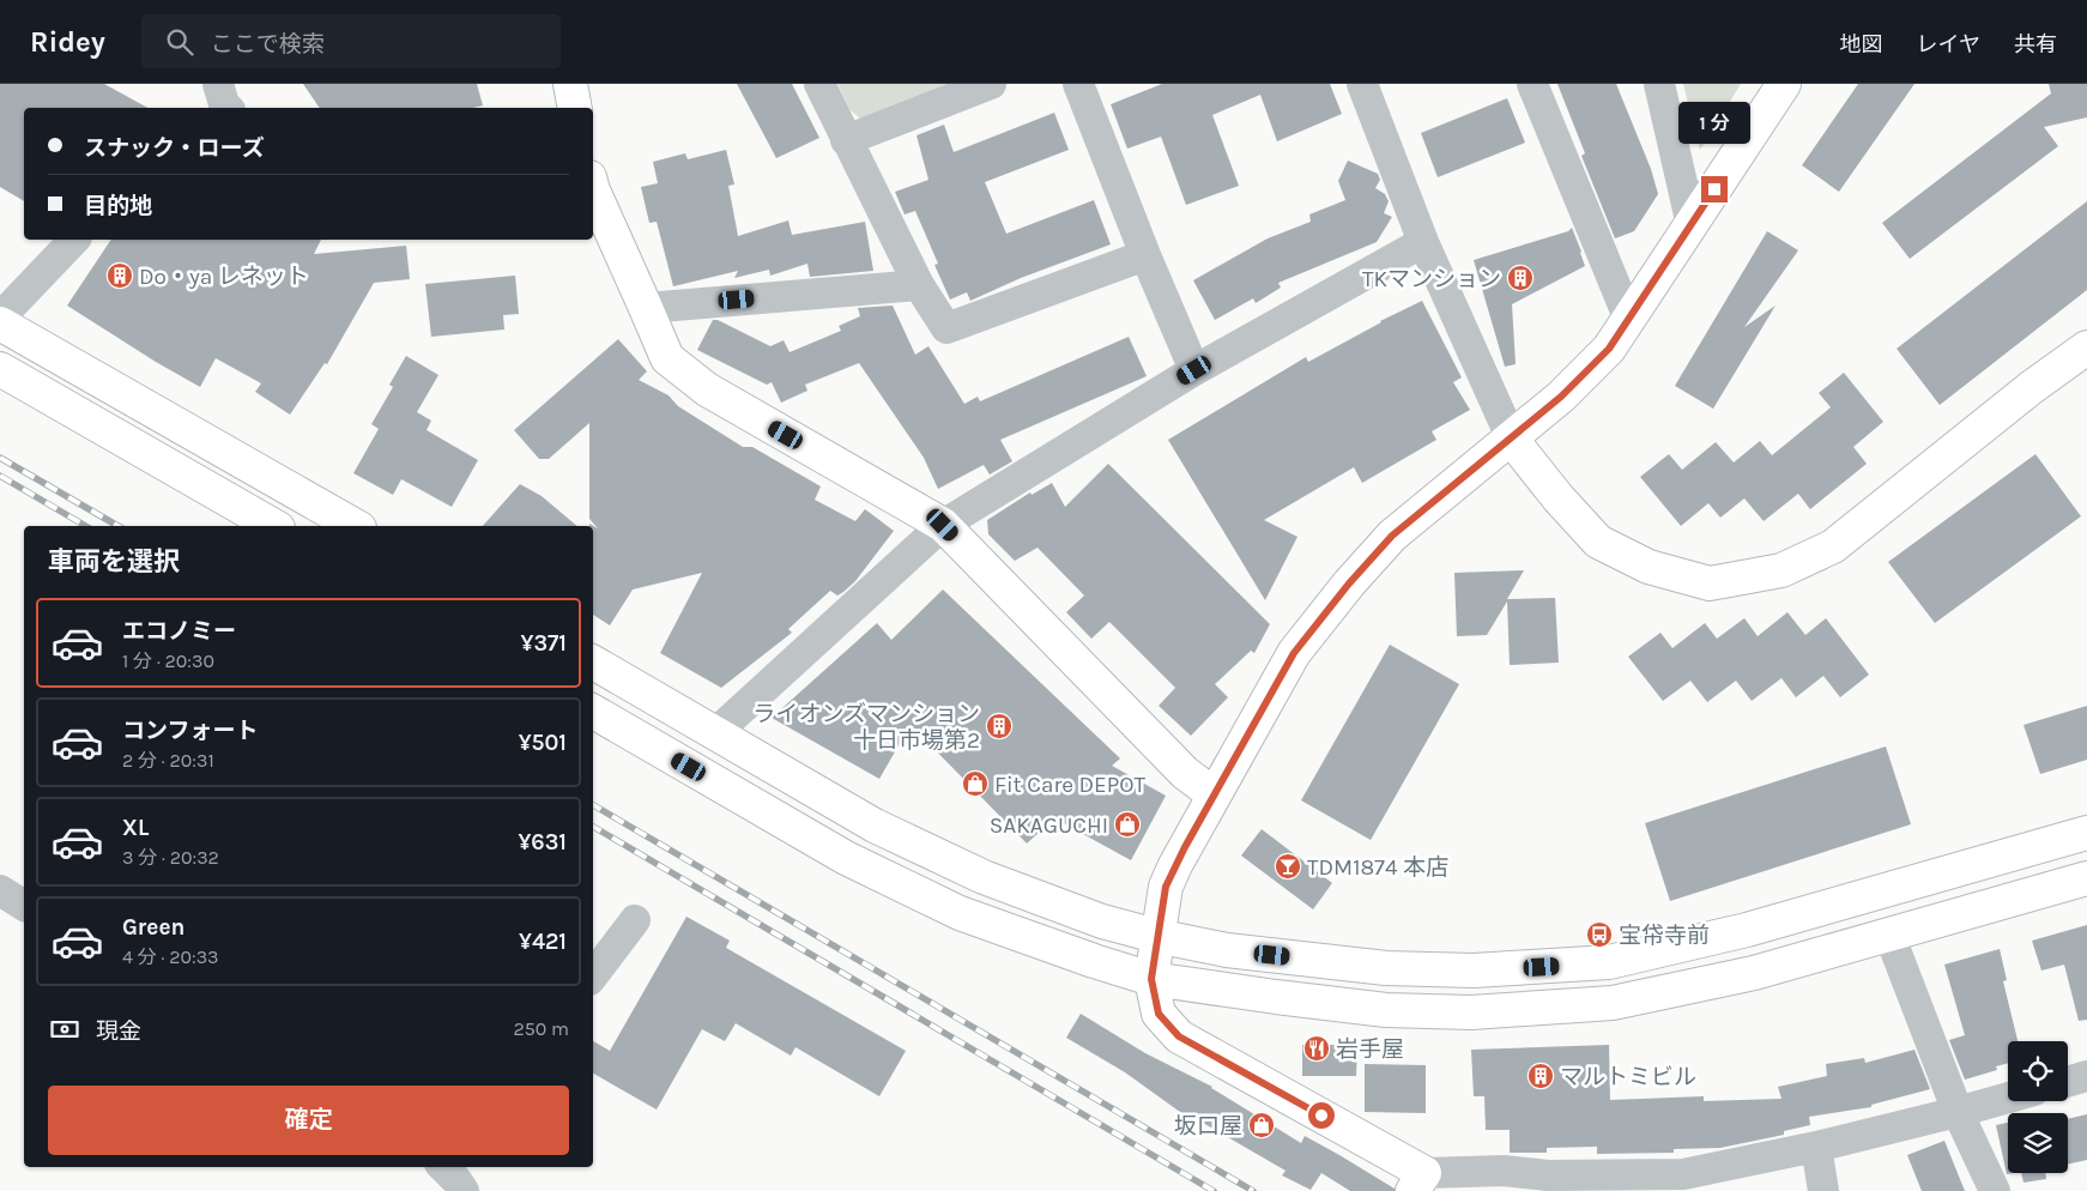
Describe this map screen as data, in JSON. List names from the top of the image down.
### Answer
{
  "places": {
    "building": [
      "Do・ya レネット",
      "TKマンション",
      "ライオンズマンション 十日市場第2",
      "マルトミビル"
    ],
    "shop": ["Fit Care DEPOT", "SAKAGUCHI", "坂口屋"],
    "bar": ["TDM1874 本店"],
    "bus stop": ["宝帒寺前"],
    "restaurant": ["岩手屋"]
  },
  "page": {
    "header": "Ridey",
    "search": "ここで検索",
    "nav": ["地図", "レイヤ", "共有"],
    "bubble": "1 分",
    "banner": ["スナック・ローズ", "目的地"],
    "heading": "車両を選択",
    "list": [
      {
        "name": "エコノミー",
        "note": "1 分 · 20:30",
        "value": "¥371"
      },
      {
        "name": "コンフォート",
        "note": "2 分 · 20:31",
        "value": "¥501"
      },
      {
        "name": "XL",
        "note": "3 分 · 20:32",
        "value": "¥631"
      },
      {
        "name": "Green",
        "note": "4 分 · 20:33",
        "value": "¥421"
      }
    ],
    "pay": ["現金", "250 m"],
    "buttons": "確定"
  }
}
